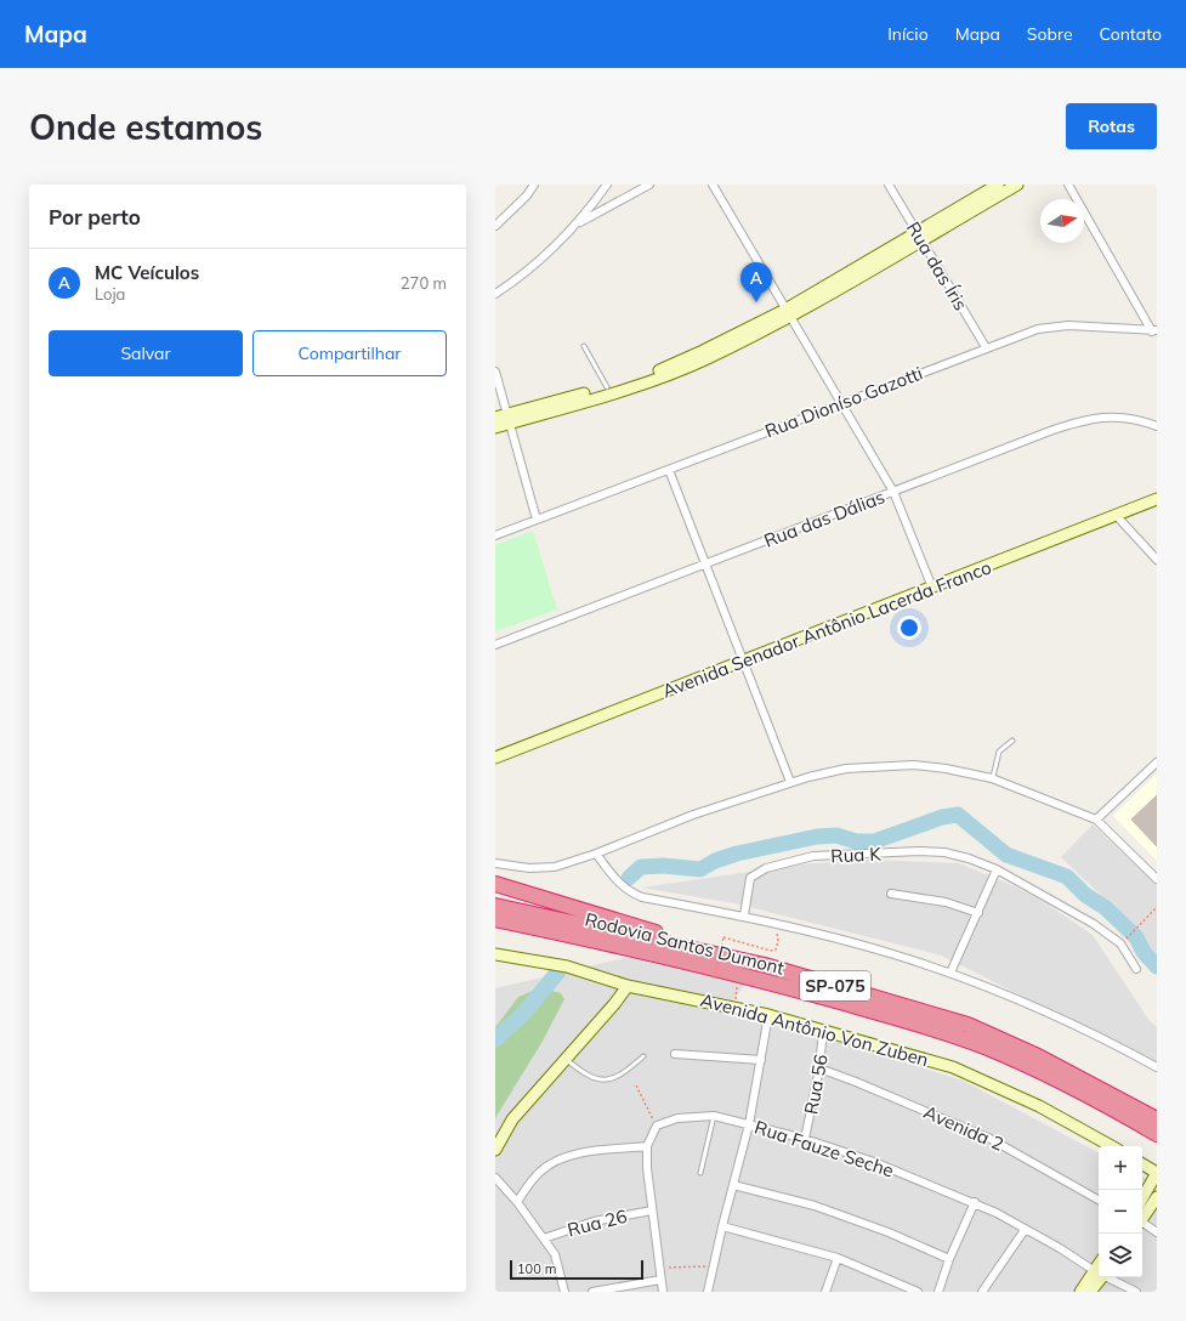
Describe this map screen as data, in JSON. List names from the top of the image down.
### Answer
{
  "streets": {
    "highway": ["Rodovia Santos Dumont", "SP-075"],
    "street": [
      "Rua das Íris",
      "Rua Dioníso Gazotti",
      "Rua das Dálias",
      "Avenida Senador Antônio Lacerda Franco",
      "Rua K",
      "Avenida Antônio Von Zuben",
      "Rua 56",
      "Avenida 2",
      "Rua Fauze Seche",
      "Rua 26"
    ]
  },
  "crossings": [
    ["Rua das Íris", "Rua Dioníso Gazotti"],
    ["Avenida Antônio Von Zuben", "Rua 56"],
    ["Rua 56", "Avenida 2"],
    ["Rua 56", "Rua Fauze Seche"]
  ],
  "scale_bar": "100 m",
  "north": "right",
  "page": {
    "header": "Mapa",
    "nav": [
      "Início",
      "Mapa",
      "Sobre",
      "Contato"
    ],
    "buttons": [
      "Rotas",
      ["Salvar", "Compartilhar"]
    ],
    "title": "Onde estamos",
    "heading": "Por perto",
    "list": [
      {
        "mark": "A",
        "name": "MC Veículos",
        "note": "Loja",
        "value": "270 m"
      }
    ],
    "pins": "A",
    "map_buttons": ["+", "−"],
    "scale": "100 m"
  }
}
